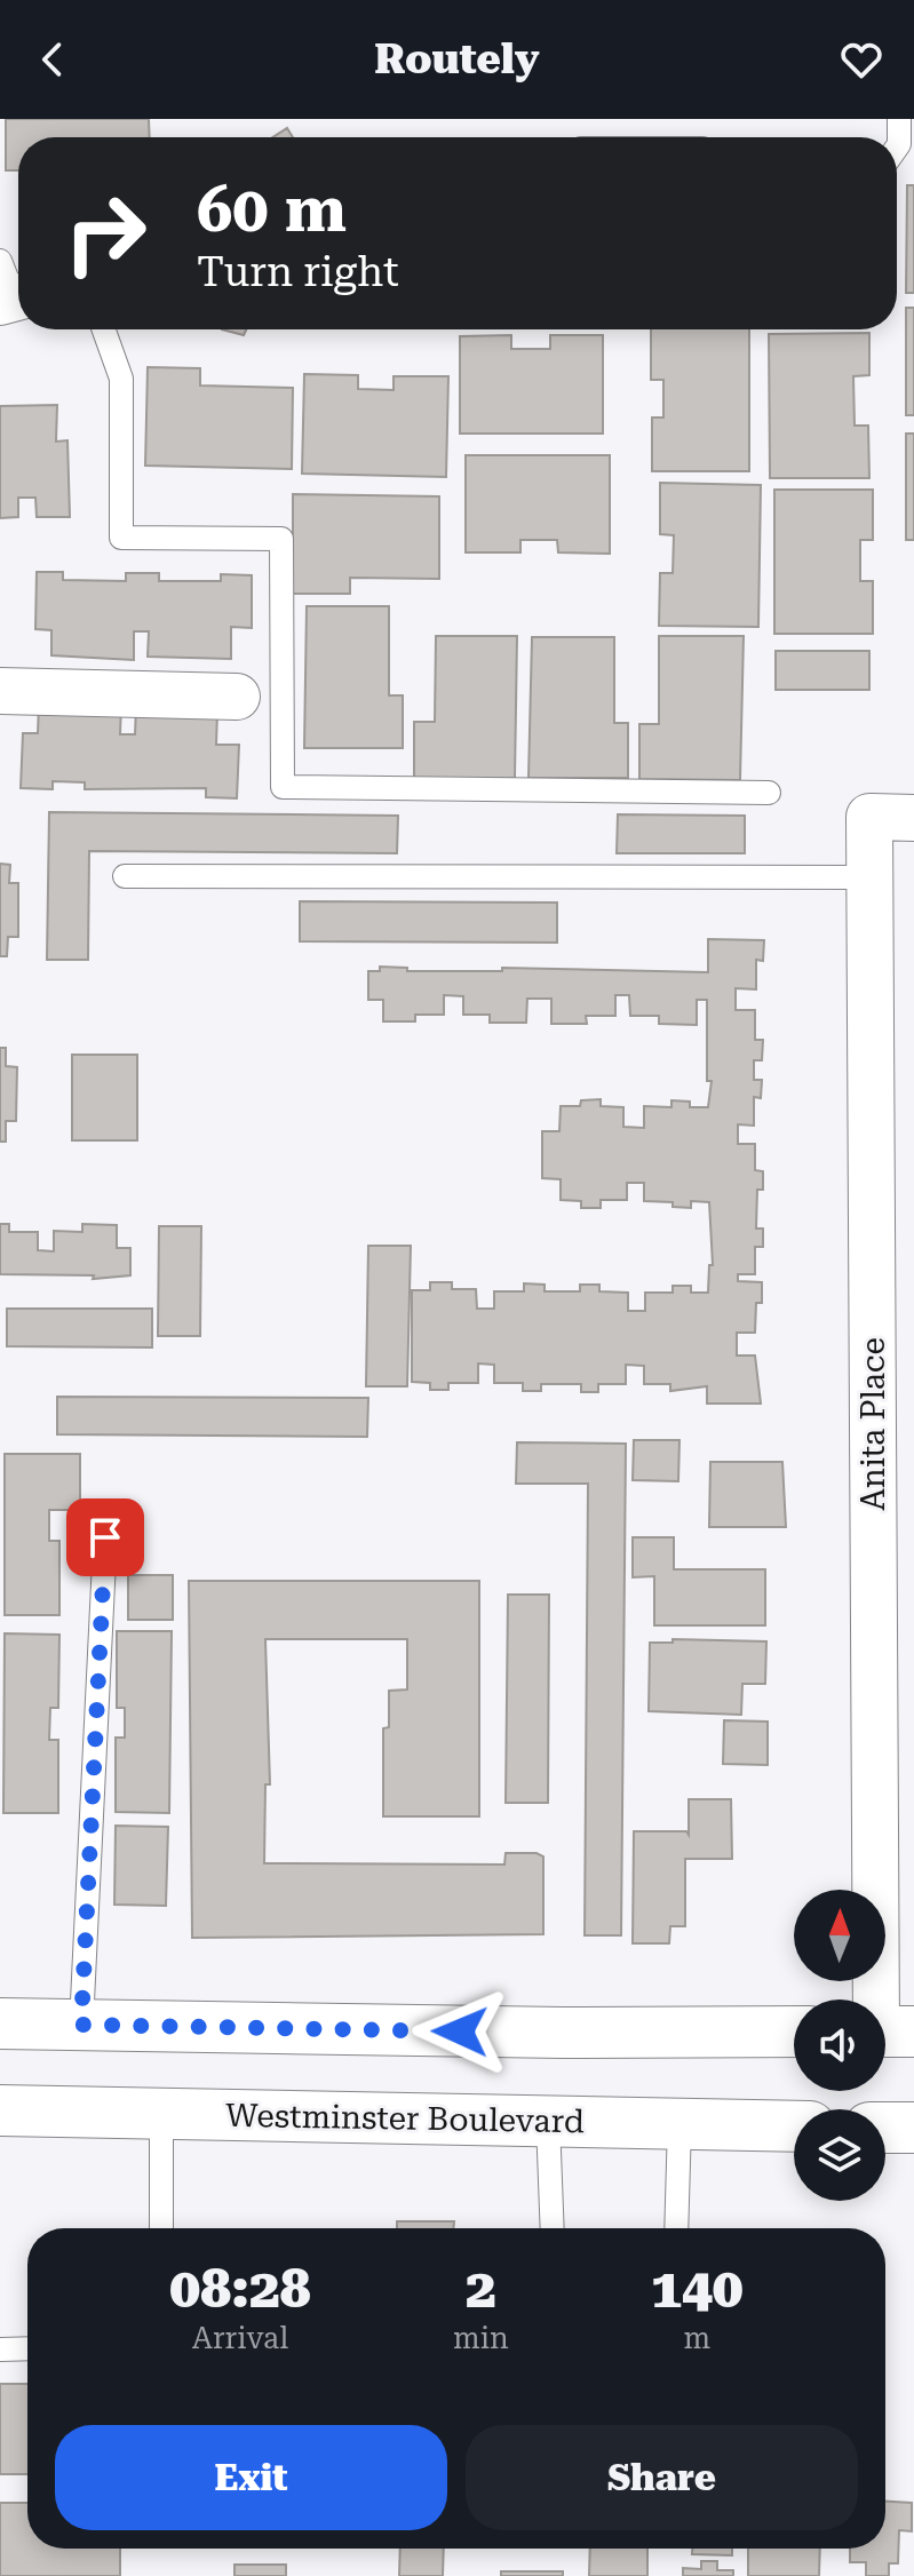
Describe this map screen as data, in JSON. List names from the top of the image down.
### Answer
{
  "streets": {
    "main road": ["Westminster Boulevard"],
    "street": ["Anita Place"]
  },
  "north": "top",
  "page": {
    "header": "Routely",
    "turn": ["60 m", "Turn right"],
    "eta": [
      "08:28",
      "Arrival",
      "2",
      "min",
      "140",
      "m"
    ],
    "buttons": ["Exit", "Share"]
  }
}
